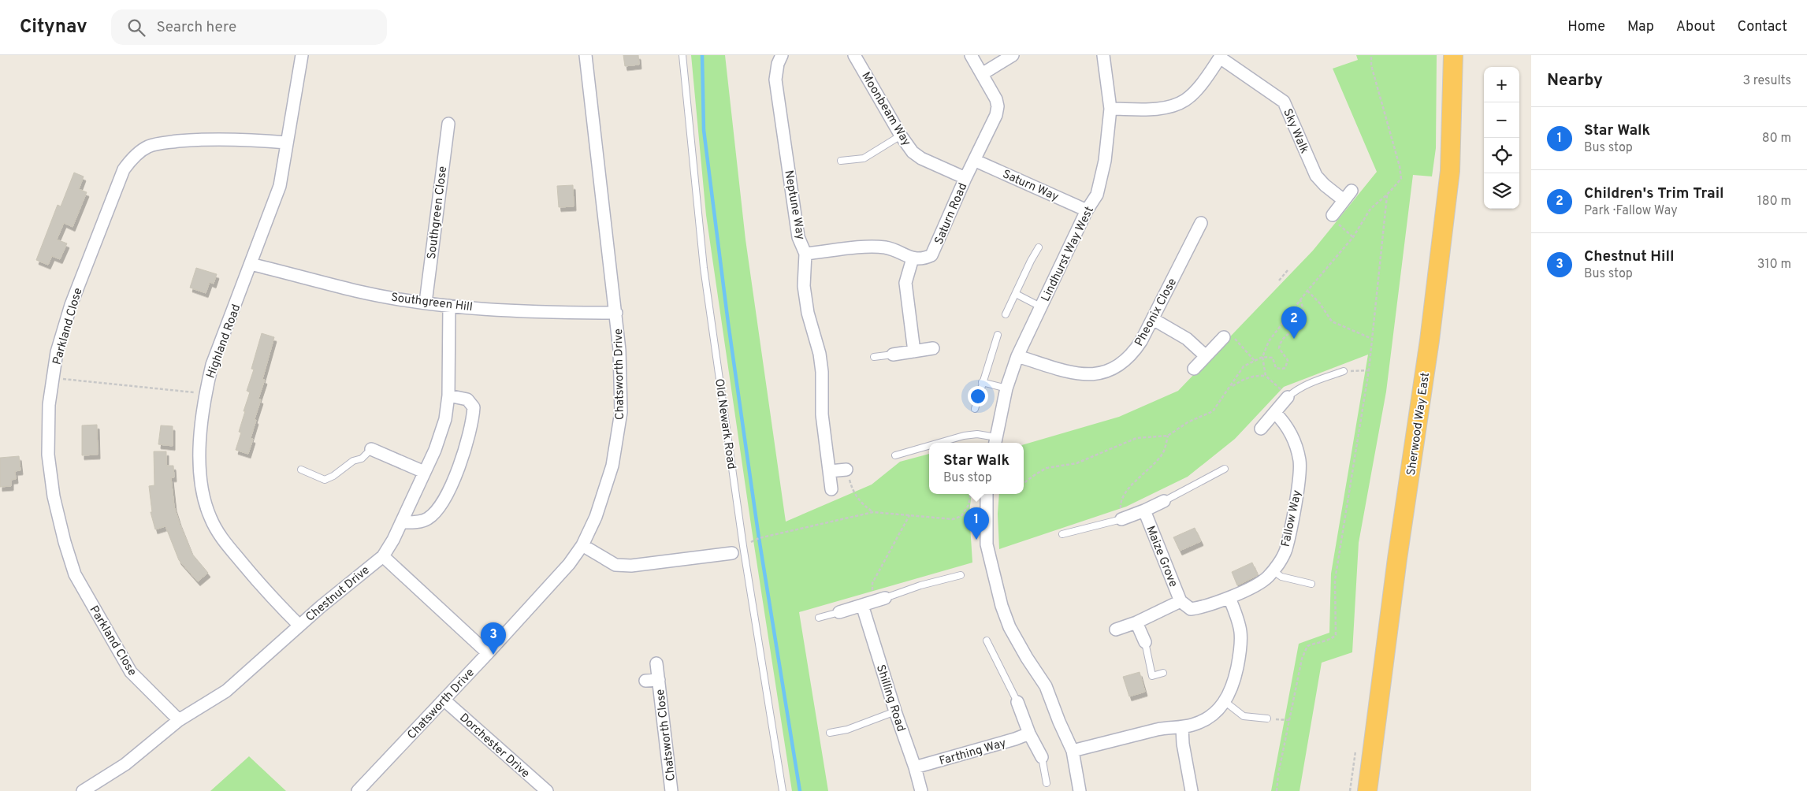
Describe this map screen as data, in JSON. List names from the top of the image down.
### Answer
{
  "streets": {
    "highway": ["Sherwood Way East"],
    "street": [
      "Moonbeam Way",
      "Sky Walk",
      "Saturn Way",
      "Neptune Way",
      "Southgreen Close",
      "Saturn Road",
      "Lindhurst Way West",
      "Southgreen Hill",
      "Pheonix Close",
      "Parkland Close",
      "Highland Road",
      "Chatsworth Drive",
      "Fallow Way",
      "Maize Grove",
      "Chestnut Drive",
      "Shilling Road",
      "Chatsworth Close",
      "Dorchester Drive",
      "Farthing Way"
    ],
    "lane": ["Old Newark Road"]
  },
  "crossings": [
    ["Moonbeam Way", "Saturn Road"],
    ["Saturn Way", "Saturn Road"],
    ["Saturn Way", "Lindhurst Way West"],
    ["Southgreen Close", "Southgreen Hill"],
    ["Lindhurst Way West", "Pheonix Close"],
    ["Southgreen Hill", "Highland Road"],
    ["Southgreen Hill", "Chatsworth Drive"],
    ["Southgreen Hill", "Chestnut Drive"],
    ["Parkland Close", "Highland Road"],
    ["Parkland Close", "Chestnut Drive"],
    ["Highland Road", "Chestnut Drive"],
    ["Chatsworth Drive", "Dorchester Drive"],
    ["Fallow Way", "Maize Grove"],
    ["Shilling Road", "Farthing Way"]
  ],
  "page": {
    "header": "Citynav",
    "search": "Search here",
    "nav": [
      "Home",
      "Map",
      "About",
      "Contact"
    ],
    "heading": ["Nearby", "3 results"],
    "map_buttons": ["+", "−"],
    "list": [
      {
        "mark": "1",
        "name": "Star Walk",
        "note": "Bus stop",
        "value": "80 m"
      },
      {
        "mark": "2",
        "name": "Children's Trim Trail",
        "note": "Park · Fallow Way",
        "value": "180 m"
      },
      {
        "mark": "3",
        "name": "Chestnut Hill",
        "note": "Bus stop",
        "value": "310 m"
      }
    ],
    "pins": ["2", "1", "3"],
    "popup": ["Star Walk", "Bus stop"]
  }
}
